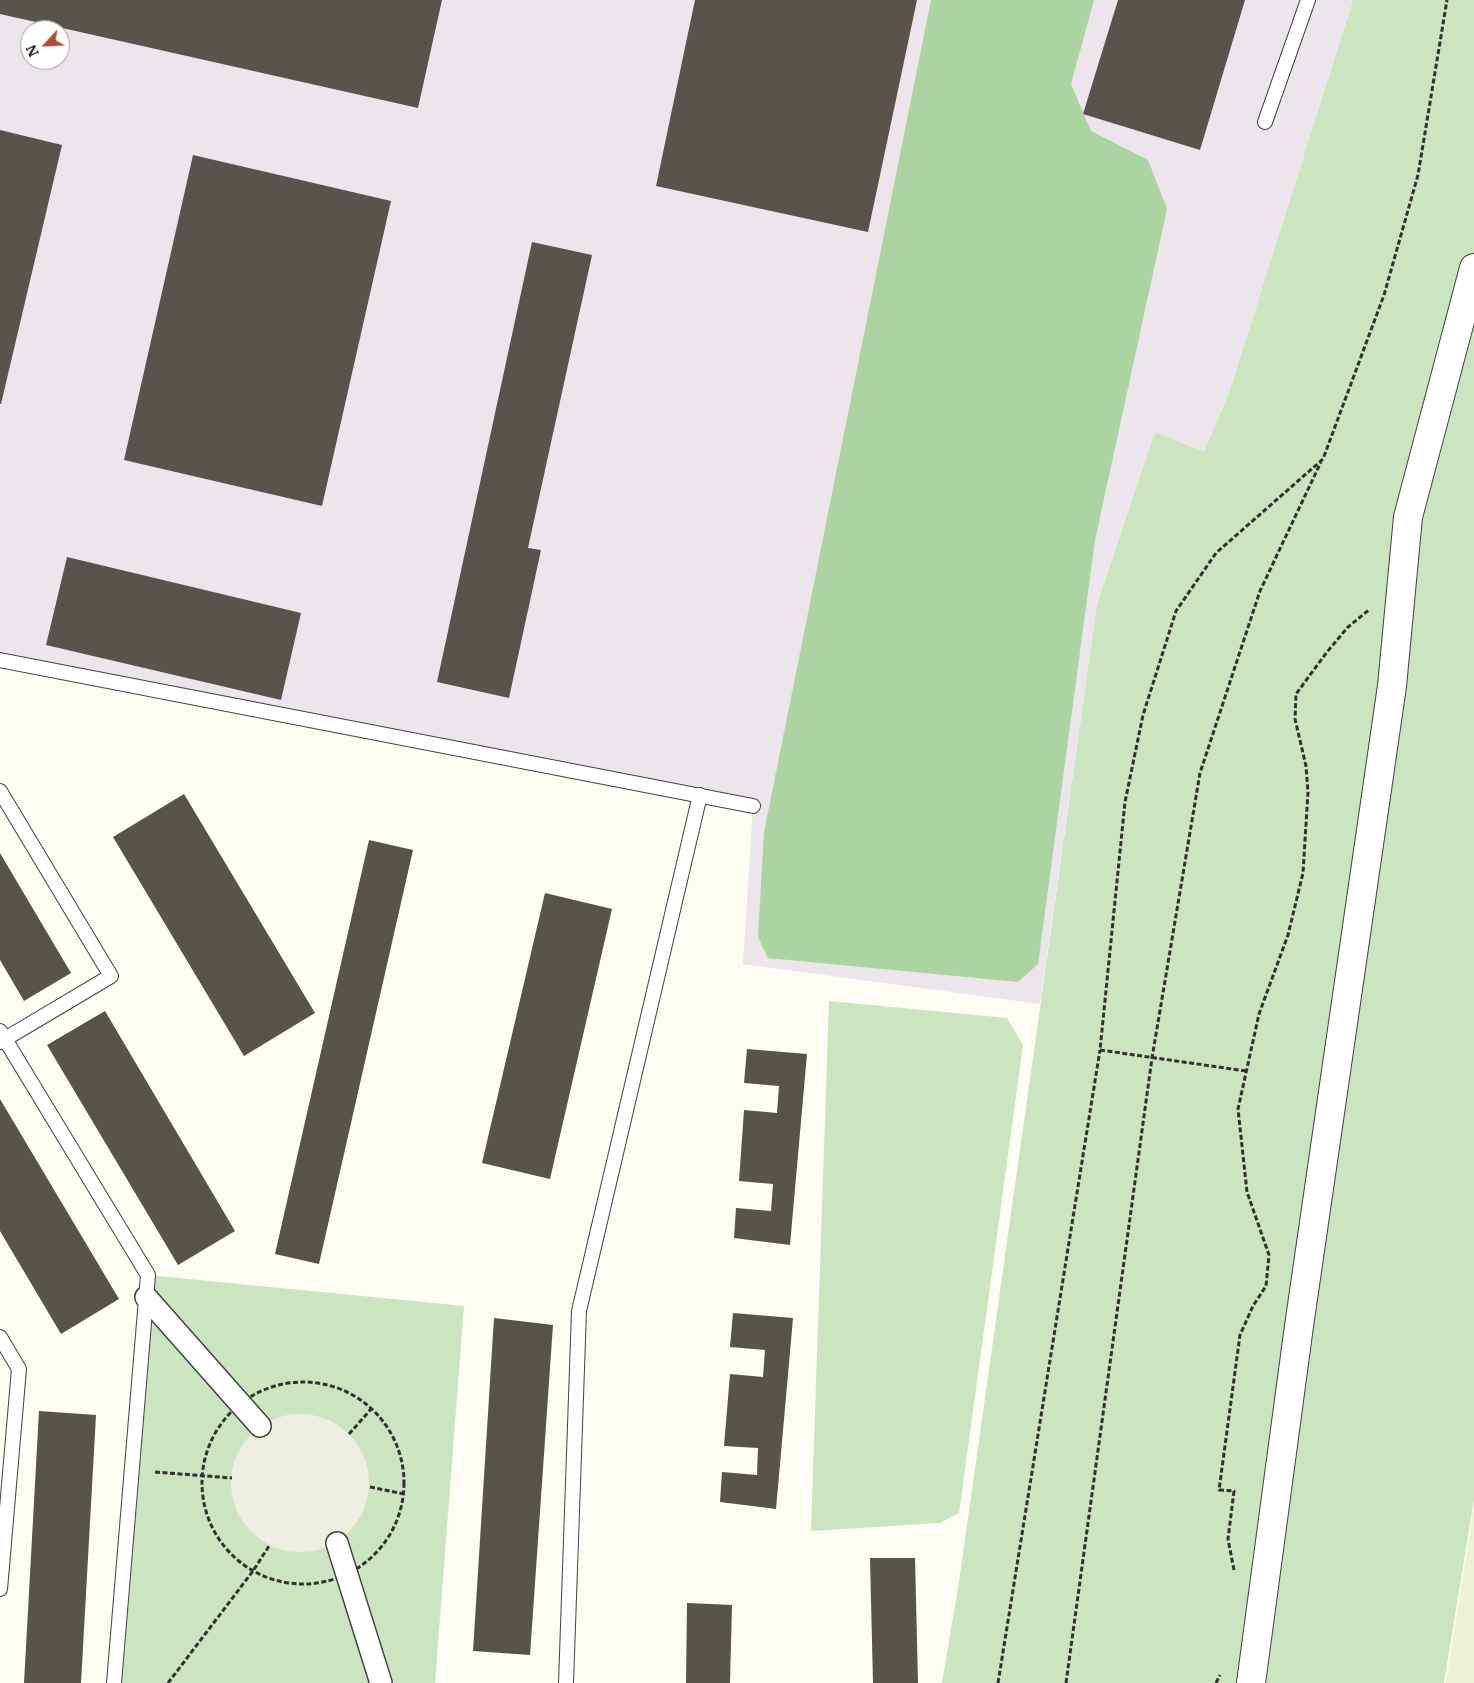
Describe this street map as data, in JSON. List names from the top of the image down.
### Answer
{
  "north": "bottom left"
}
